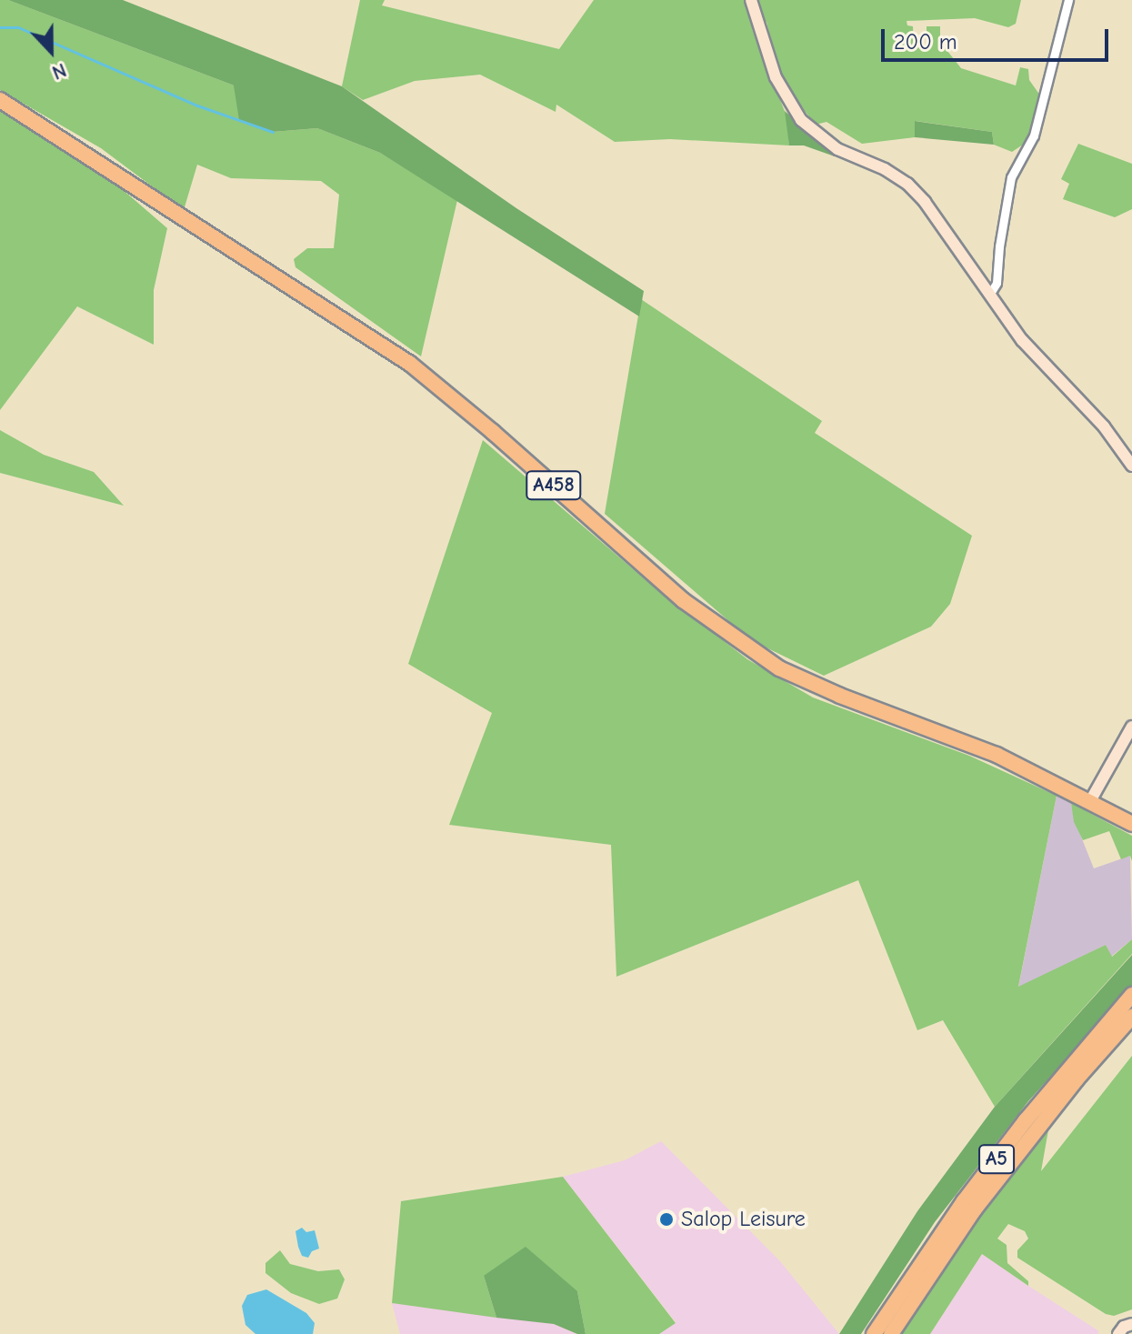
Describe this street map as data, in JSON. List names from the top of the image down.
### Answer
{
  "streets": {
    "highway": ["A458", "A5"]
  },
  "places": ["Salop Leisure"],
  "scale_bar": "200 m",
  "north": "bottom"
}
